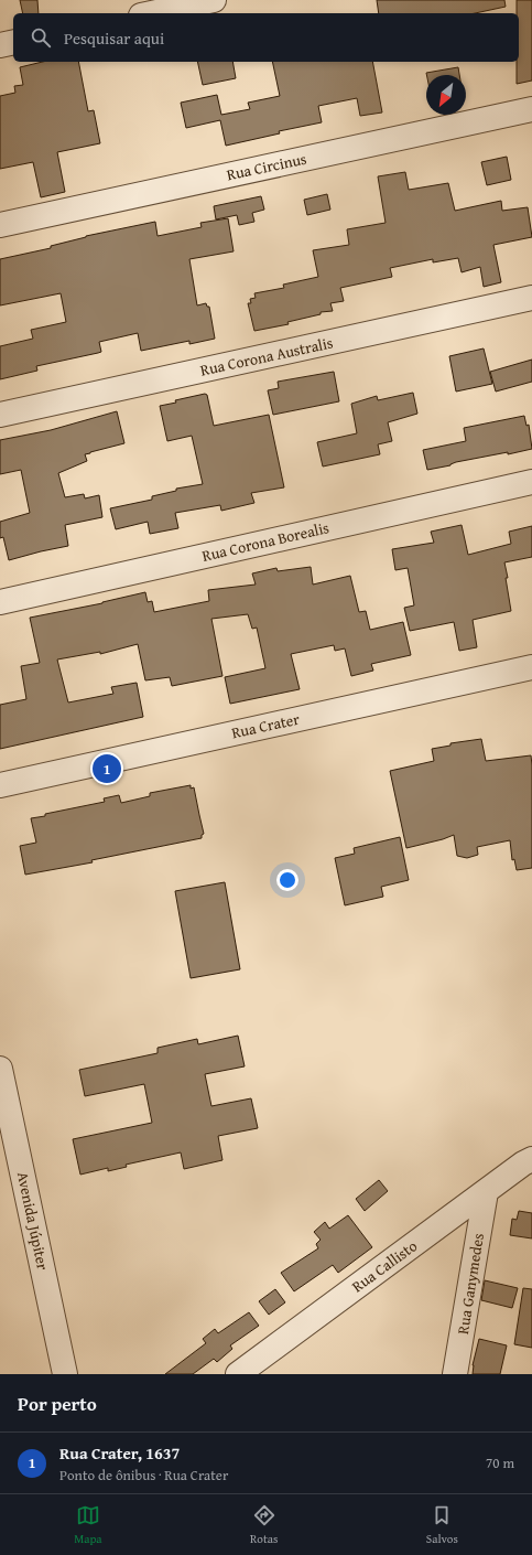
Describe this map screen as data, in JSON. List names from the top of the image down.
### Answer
{
  "streets": {
    "street": [
      "Rua Circinus",
      "Rua Corona Australis",
      "Rua Corona Borealis",
      "Rua Crater",
      "Avenida Júpiter",
      "Rua Callisto",
      "Rua Ganymedes"
    ]
  },
  "crossings": [
    ["Rua Callisto", "Rua Ganymedes"]
  ],
  "north": "bottom left",
  "page": {
    "search": "Pesquisar aqui",
    "pins": "1",
    "heading": "Por perto",
    "list": [
      {
        "mark": "1",
        "name": "Rua Crater, 1637",
        "note": "Ponto de ônibus · Rua Crater",
        "value": "70 m"
      }
    ],
    "nav": ["Mapa", "Rotas", "Salvos"]
  }
}
